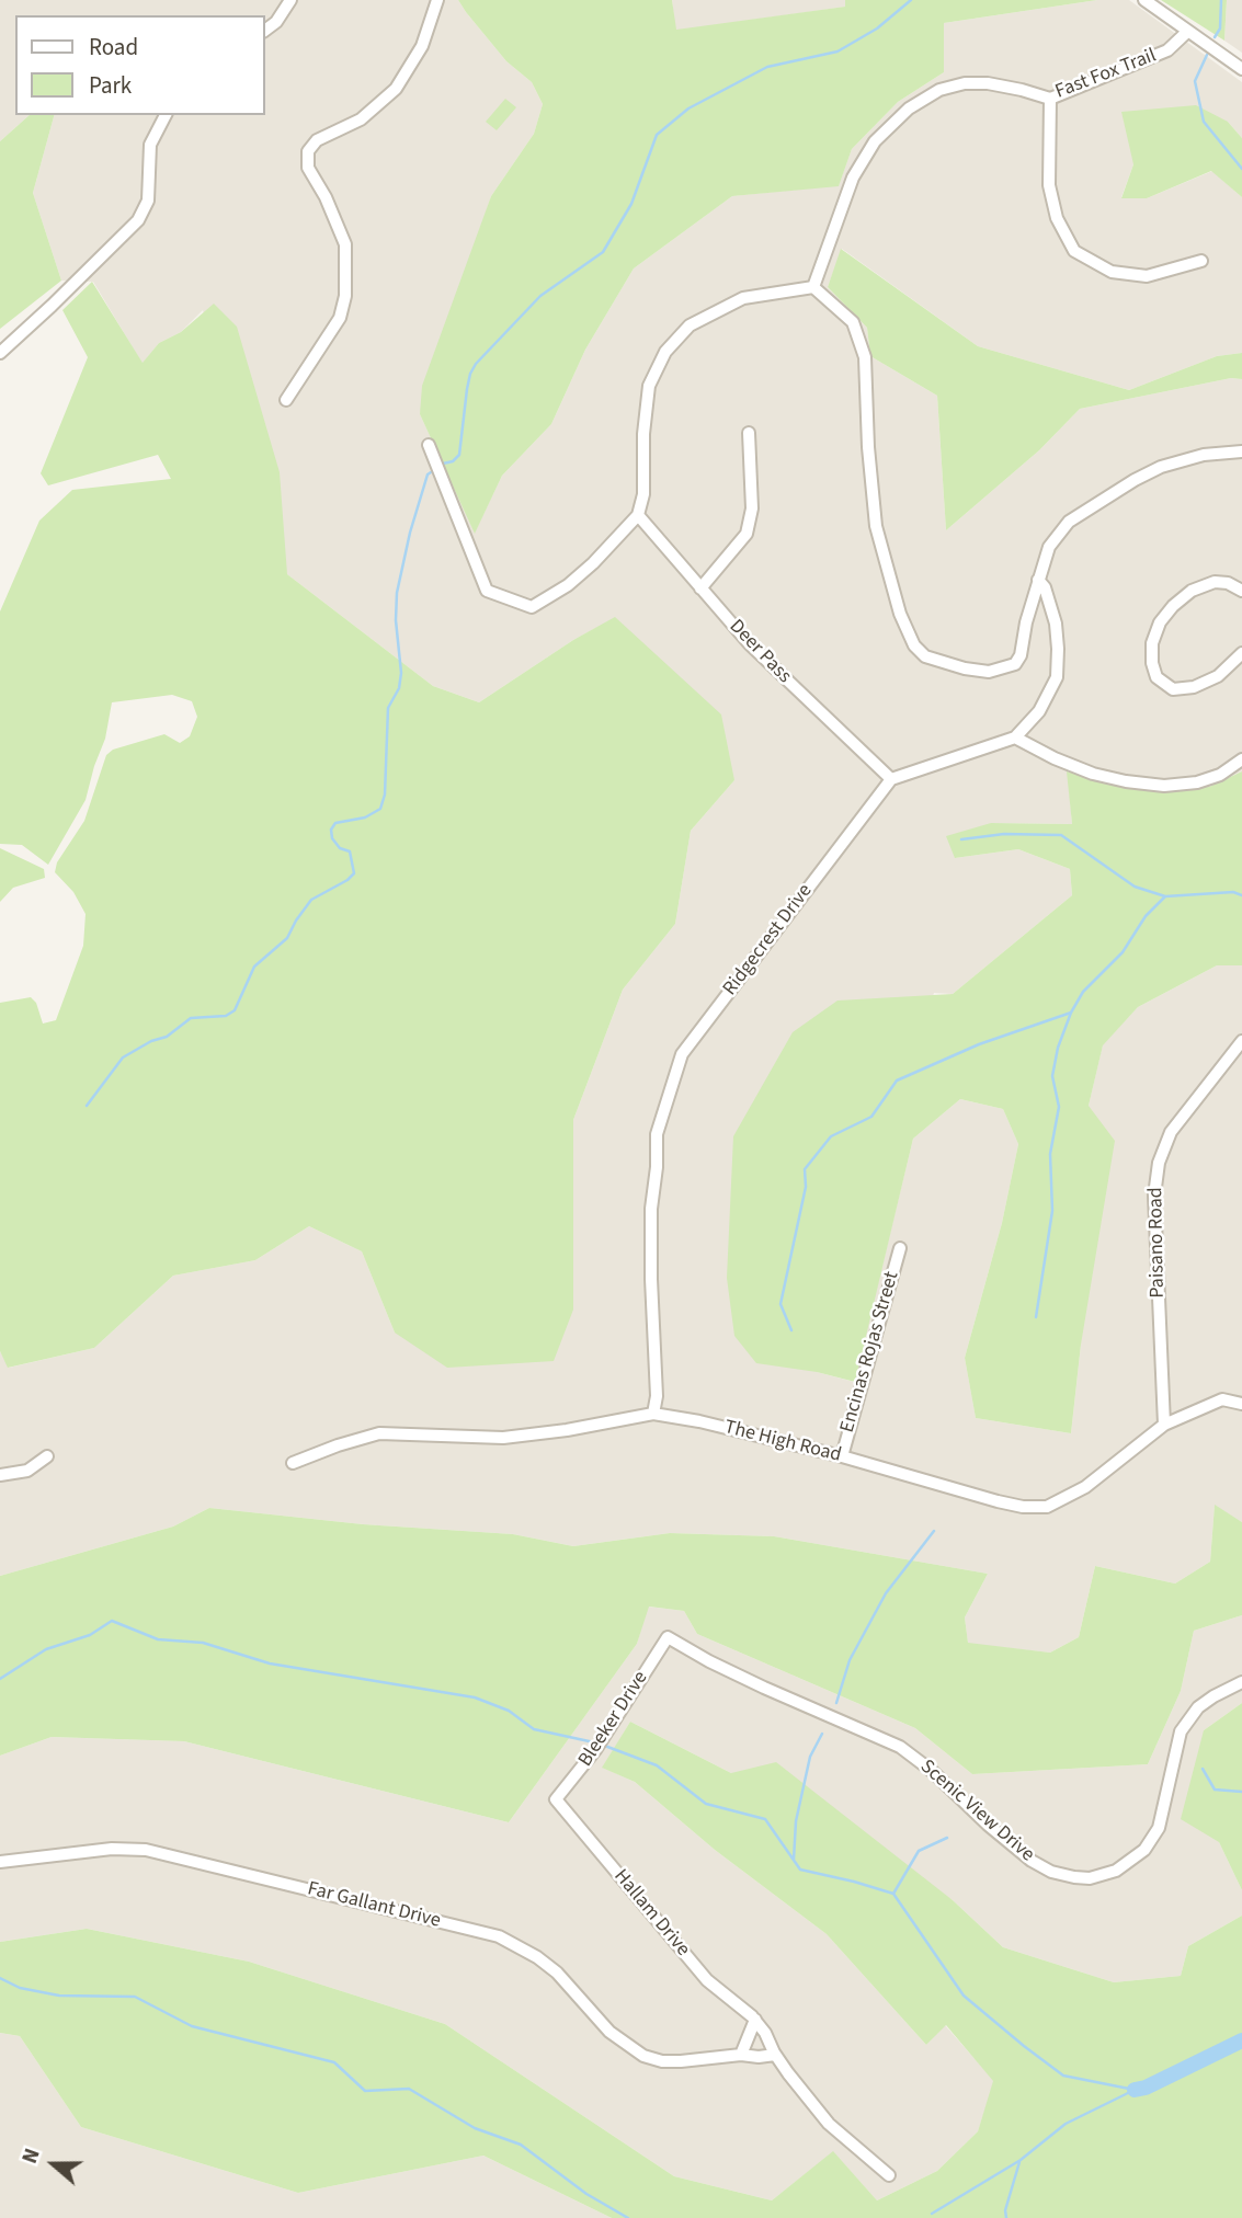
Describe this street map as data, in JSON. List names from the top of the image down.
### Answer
{
  "streets": {
    "street": [
      "Fast Fox Trail",
      "Deer Pass",
      "Ridgecrest Drive",
      "Paisano Road",
      "Encinas Rojas Street",
      "The High Road",
      "Bleeker Drive",
      "Scenic View Drive",
      "Far Gallant Drive",
      "Hallam Drive"
    ]
  },
  "crossings": [
    ["Deer Pass", "Ridgecrest Drive"],
    ["Ridgecrest Drive", "The High Road"],
    ["Paisano Road", "The High Road"],
    ["Encinas Rojas Street", "The High Road"],
    ["Bleeker Drive", "Scenic View Drive"],
    ["Bleeker Drive", "Hallam Drive"]
  ],
  "legend": ["Road", "Park"],
  "north": "left"
}
